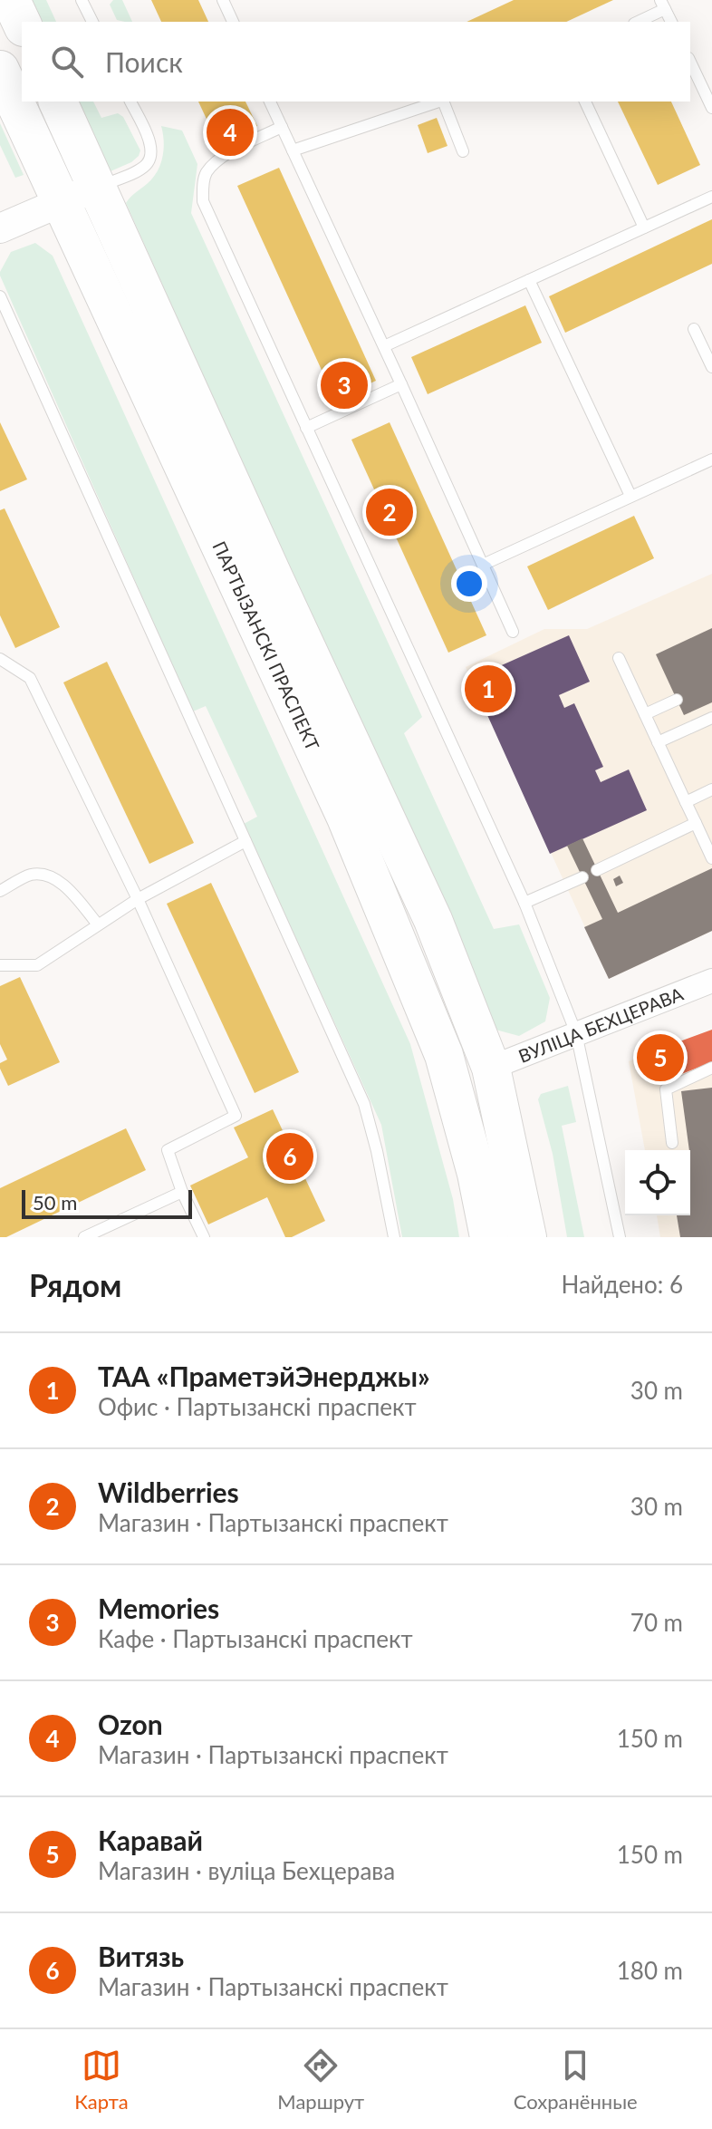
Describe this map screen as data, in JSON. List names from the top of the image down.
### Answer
{
  "streets": {
    "main road": ["ПАРТЫЗАНСКІ ПРАСПЕКТ"],
    "street": ["ВУЛІЦА БЕХЦЕРАВА"]
  },
  "crossings": [
    ["ПАРТЫЗАНСКІ ПРАСПЕКТ", "ВУЛІЦА БЕХЦЕРАВА"]
  ],
  "scale_bar": "50 m",
  "page": {
    "search": "Поиск",
    "pins": [
      "4",
      "3",
      "2",
      "1",
      "5",
      "6"
    ],
    "scale": "50 m",
    "heading": ["Рядом", "Найдено: 6"],
    "list": [
      {
        "mark": "1",
        "name": "ТАА «ПраметэйЭнерджы»",
        "note": "Офис · Партызанскі праспект",
        "value": "30 m"
      },
      {
        "mark": "2",
        "name": "Wildberries",
        "note": "Магазин · Партызанскі праспект",
        "value": "30 m"
      },
      {
        "mark": "3",
        "name": "Memories",
        "note": "Кафе · Партызанскі праспект",
        "value": "70 m"
      },
      {
        "mark": "4",
        "name": "Ozon",
        "note": "Магазин · Партызанскі праспект",
        "value": "150 m"
      },
      {
        "mark": "5",
        "name": "Каравай",
        "note": "Магазин · вуліца Бехцерава",
        "value": "150 m"
      },
      {
        "mark": "6",
        "name": "Витязь",
        "note": "Магазин · Партызанскі праспект",
        "value": "180 m"
      }
    ],
    "nav": ["Карта", "Маршрут", "Сохранённые"]
  }
}
